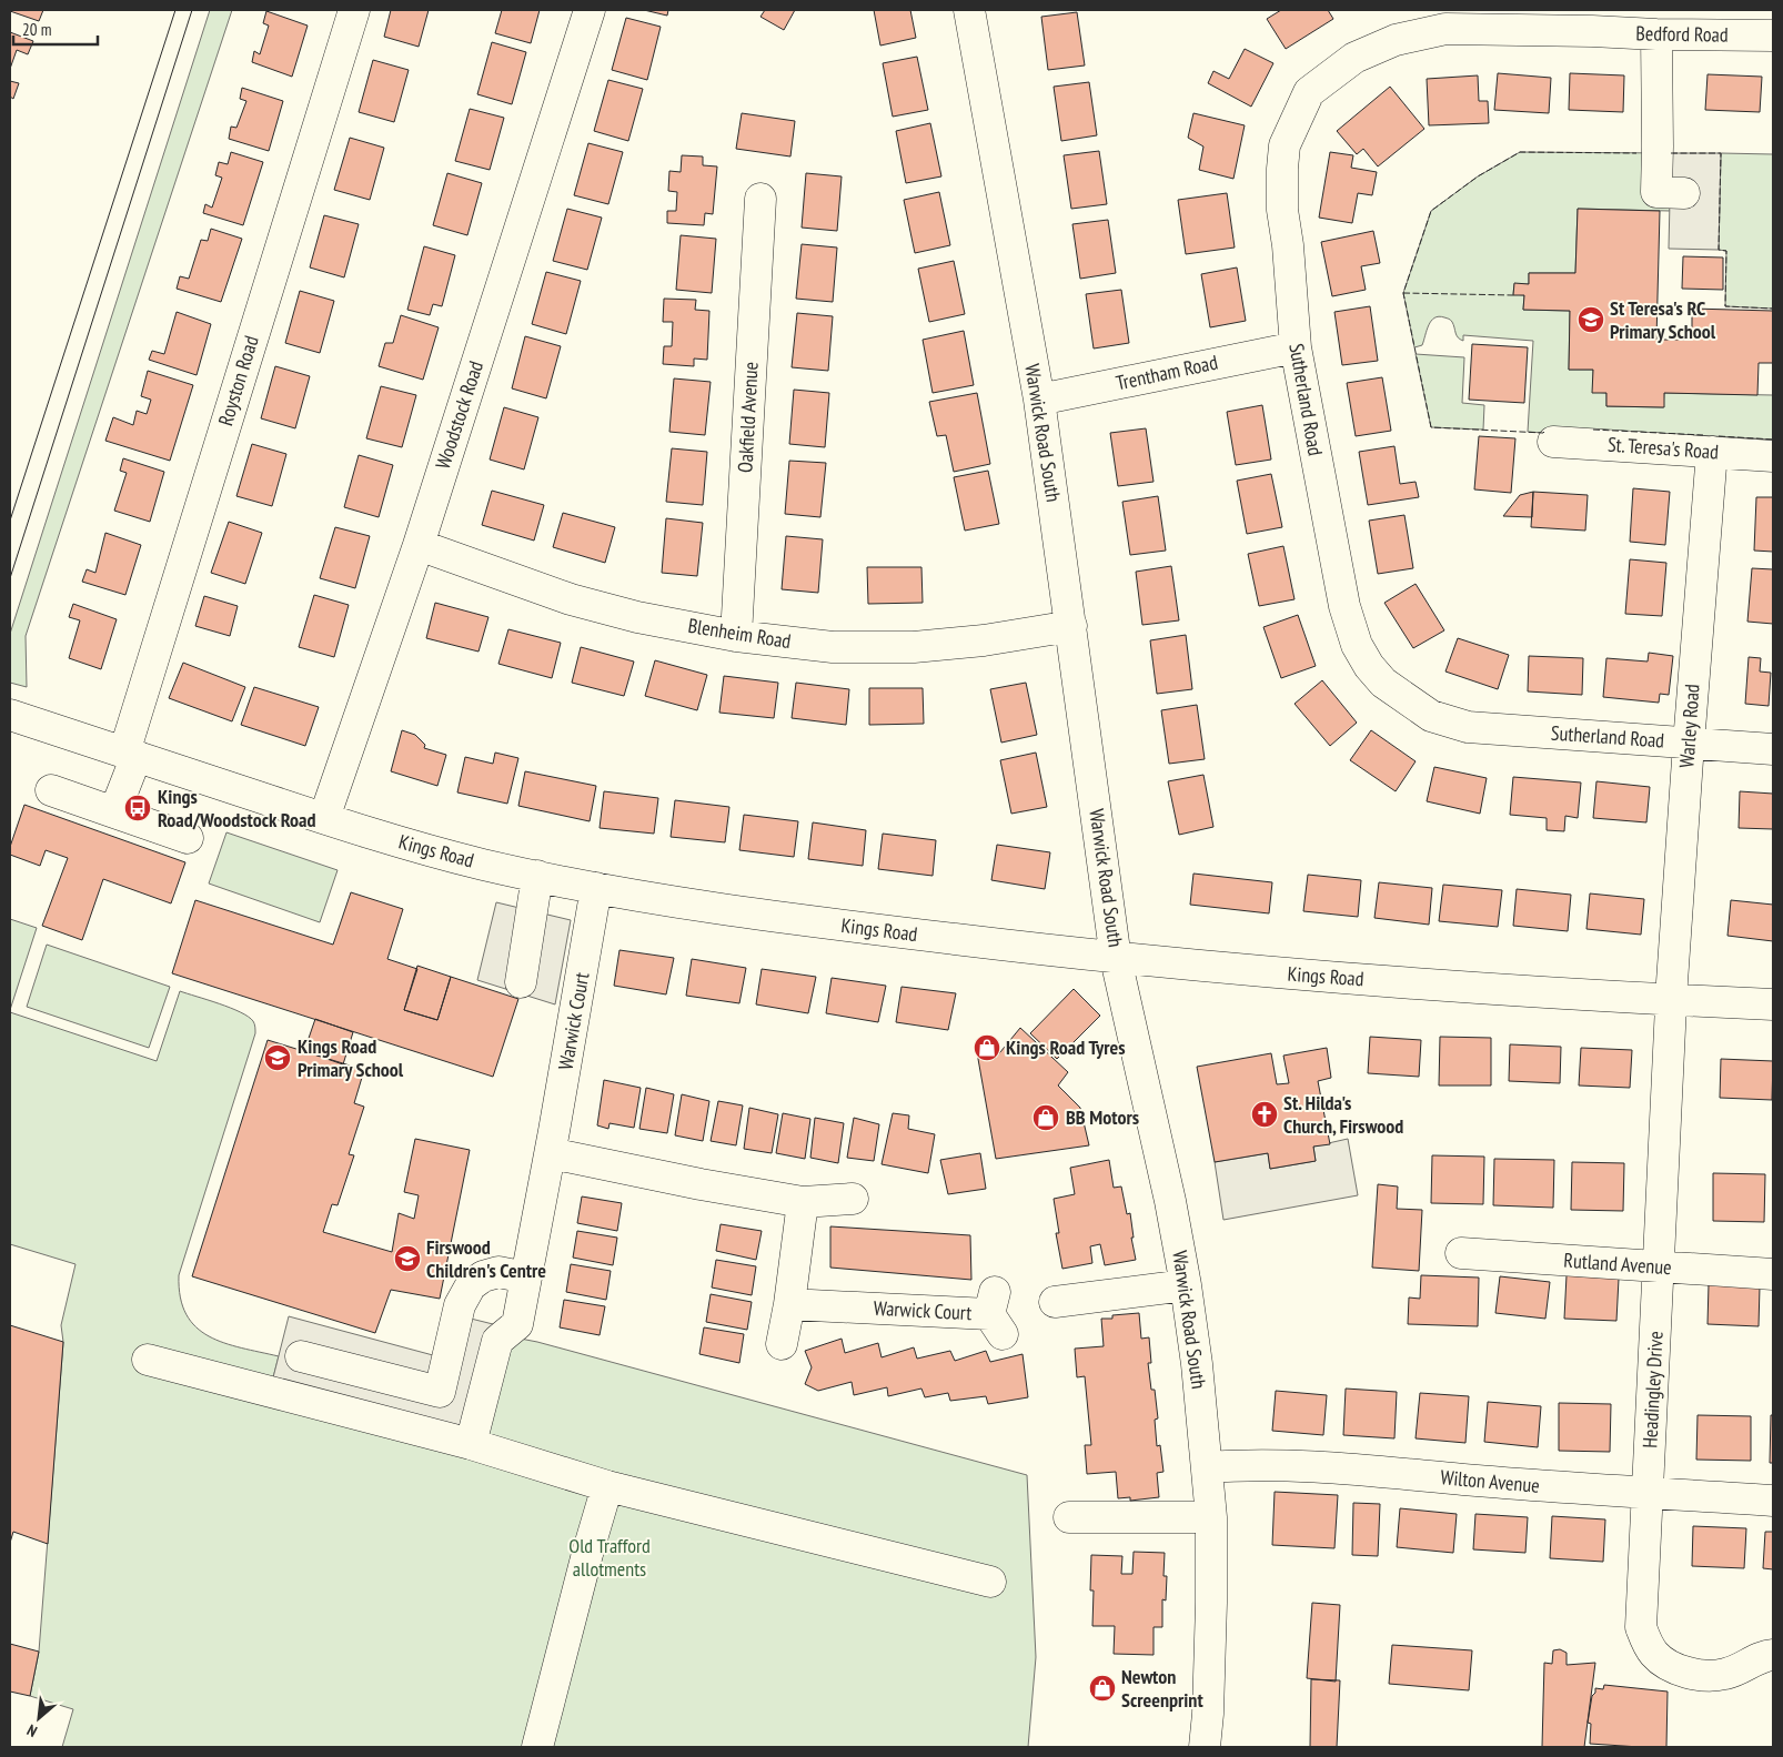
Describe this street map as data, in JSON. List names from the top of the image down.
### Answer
{
  "streets": {
    "street": [
      "Bedford Road",
      "Trentham Road",
      "Royston Road",
      "Sutherland Road",
      "Woodstock Road",
      "Oakfield Avenue",
      "Warwick Road South",
      "St. Teresa's Road",
      "Blenheim Road",
      "Warley Road",
      "Kings Road",
      "Warwick Court",
      "Rutland Avenue",
      "Headingley Drive",
      "Wilton Avenue"
    ]
  },
  "crossings": [
    ["Bedford Road", "Sutherland Road"],
    ["Trentham Road", "Sutherland Road"],
    ["Trentham Road", "Warwick Road South"],
    ["Royston Road", "Kings Road"],
    ["Sutherland Road", "Warley Road"],
    ["Woodstock Road", "Blenheim Road"],
    ["Woodstock Road", "Kings Road"],
    ["Oakfield Avenue", "Blenheim Road"],
    ["Warwick Road South", "Blenheim Road"],
    ["Warwick Road South", "Kings Road"],
    ["Warwick Road South", "Wilton Avenue"],
    ["St. Teresa's Road", "Warley Road"],
    ["Warley Road", "Kings Road"],
    ["Warley Road", "Headingley Drive"],
    ["Kings Road", "Warwick Court"],
    ["Kings Road", "Headingley Drive"],
    ["Rutland Avenue", "Headingley Drive"],
    ["Headingley Drive", "Wilton Avenue"]
  ],
  "parks": ["Old Trafford allotments"],
  "places": {
    "school or university": ["St Teresa's RC Primary School", "Kings Road Primary School", "Firswood Children's Centre"],
    "bus stop": ["Kings Road/Woodstock Road"],
    "shop": ["Kings Road Tyres", "BB Motors", "Newton Screenprint"],
    "church": ["St. Hilda's Church, Firswood"]
  },
  "scale_bar": "20 m",
  "north": "bottom left"
}
